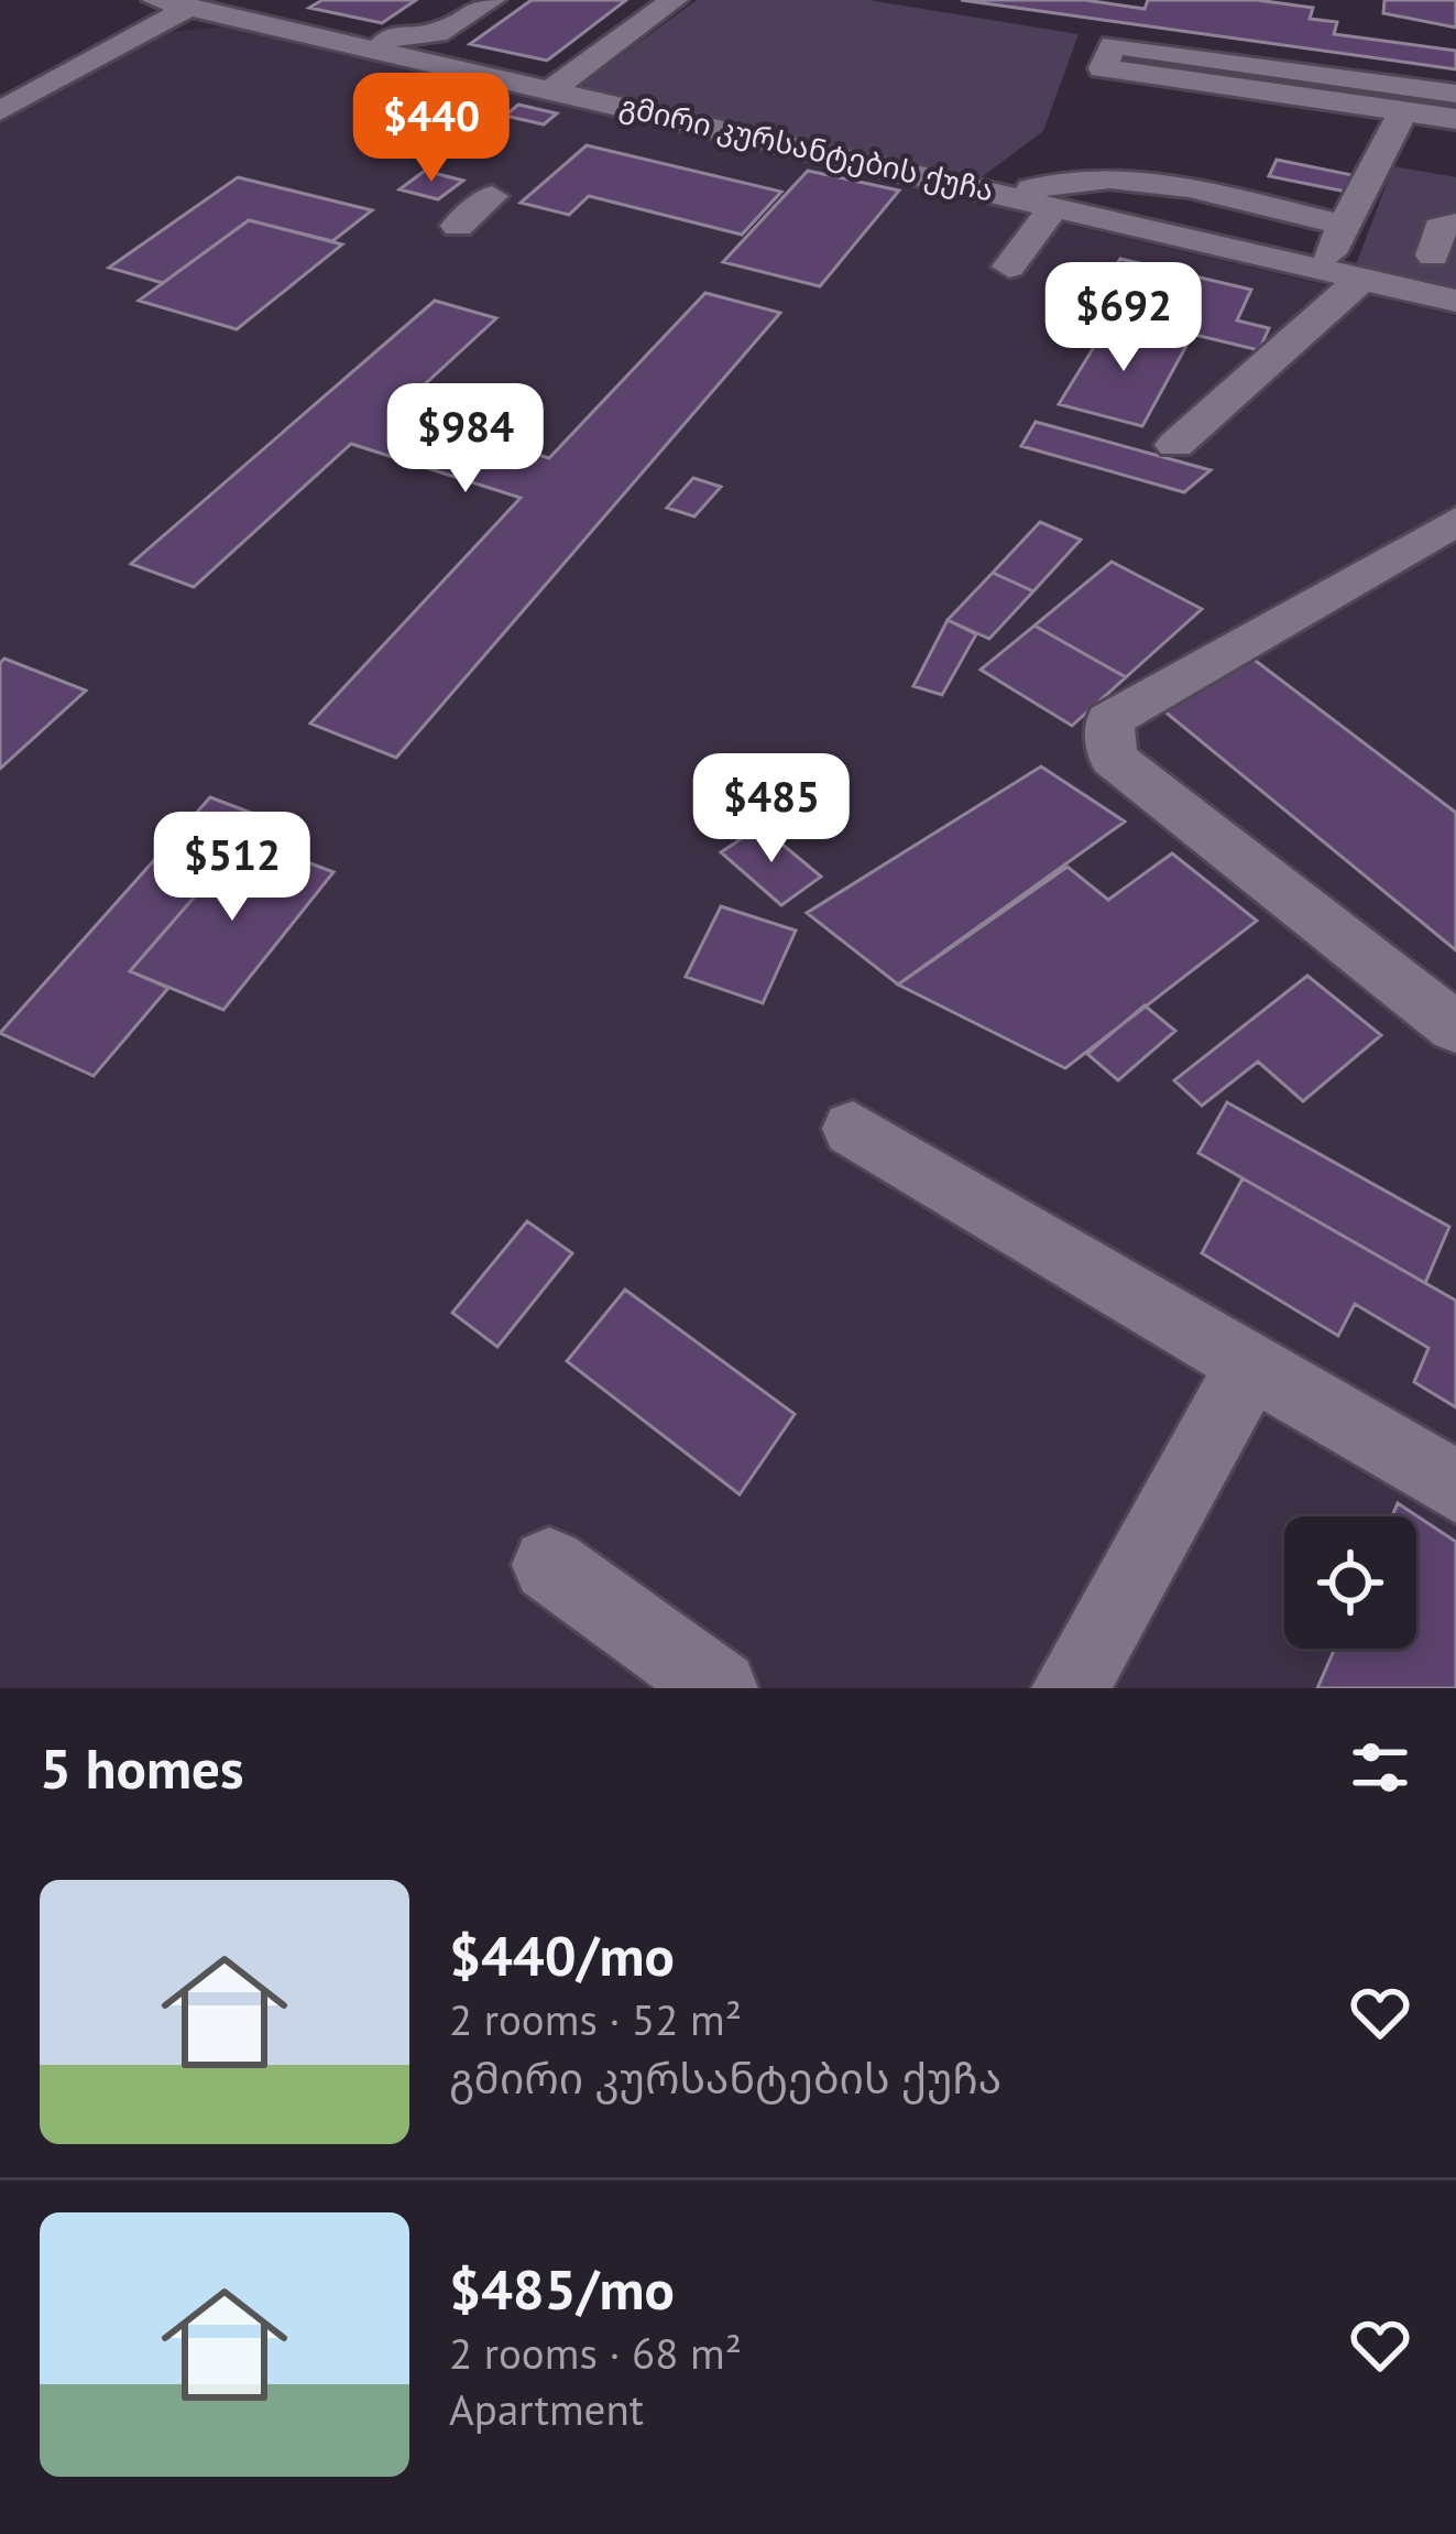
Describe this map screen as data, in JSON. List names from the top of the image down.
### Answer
{
  "streets": {
    "street": ["გმირი კურსანტების ქუჩა"]
  },
  "page": {
    "price": [
      "$440",
      "$692",
      "$984",
      "$485",
      "$512"
    ],
    "heading": "5 homes",
    "list": [
      {
        "name": "$440/mo",
        "note": "2 rooms · 52 m² · გმირი კურსანტების ქუჩა"
      },
      {
        "name": "$485/mo",
        "note": "2 rooms · 68 m² · Apartment"
      }
    ]
  }
}
